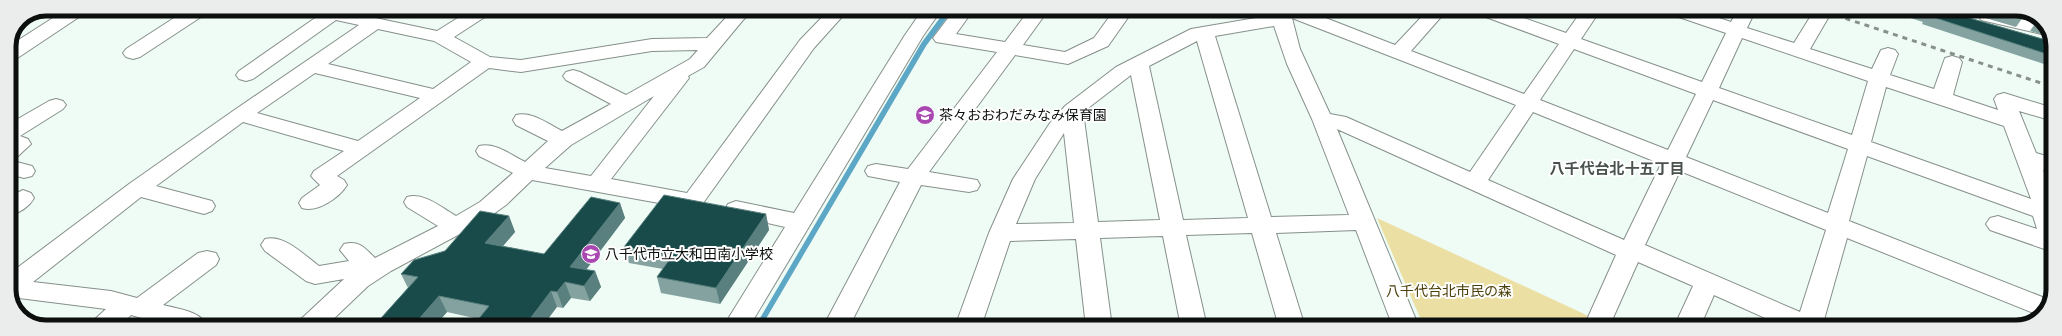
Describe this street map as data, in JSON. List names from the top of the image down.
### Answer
{
  "districts": ["八千代台北十五丁目"],
  "parks": ["八千代台北市民の森"],
  "places": {
    "school or university": ["茶々おおわだみなみ保育園", "八千代市立大和田南小学校"]
  }
}
